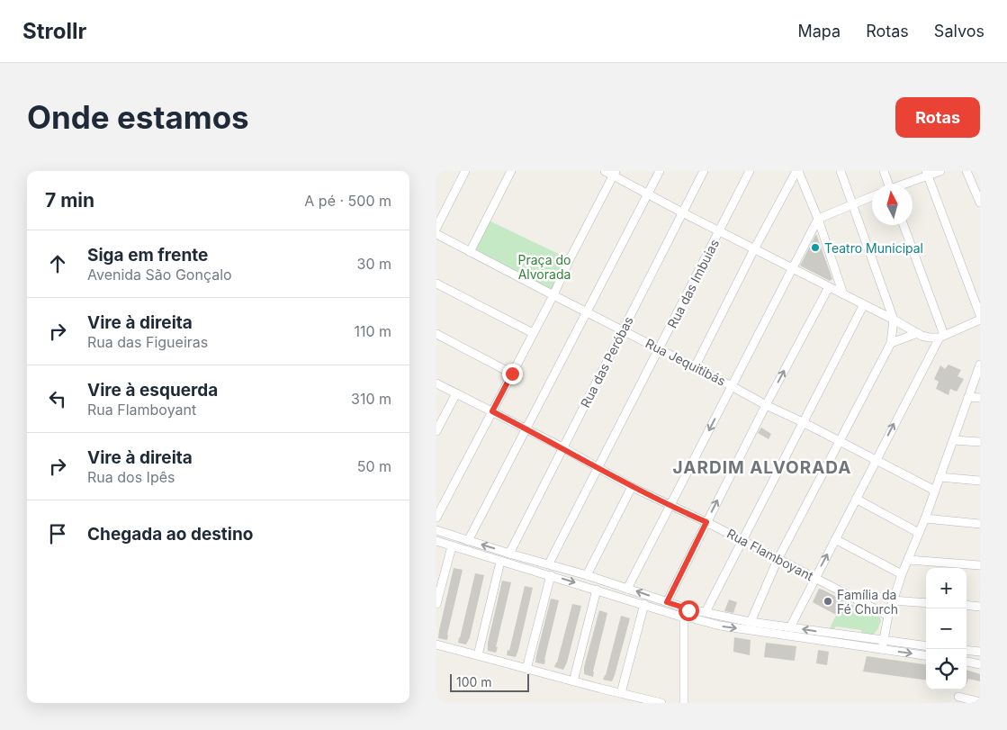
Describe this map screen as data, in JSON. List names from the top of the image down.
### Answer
{
  "streets": {
    "street": [
      "Rua das Imbuias",
      "Rua das Peróbas",
      "Rua Jequitibás",
      "Rua Flamboyant"
    ]
  },
  "crossings": [
    ["Rua das Imbuias", "Rua Jequitibás"],
    ["Rua das Imbuias", "Rua Flamboyant"],
    ["Rua das Peróbas", "Rua Jequitibás"],
    ["Rua das Peróbas", "Rua Flamboyant"]
  ],
  "districts": ["JARDIM ALVORADA"],
  "parks": ["Praça do Alvorada"],
  "places": ["Teatro Municipal", "Família da Fé Church"],
  "scale_bar": "100 m",
  "north": "top",
  "page": {
    "header": "Strollr",
    "nav": ["Mapa", "Rotas", "Salvos"],
    "buttons": "Rotas",
    "title": "Onde estamos",
    "heading": ["7 min", "A pé · 500 m"],
    "list": [
      ["Siga em frente", "Avenida São Gonçalo", "30 m"],
      ["Vire à direita", "Rua das Figueiras", "110 m"],
      ["Vire à esquerda", "Rua Flamboyant", "310 m"],
      ["Vire à direita", "Rua dos Ipês", "50 m"],
      "Chegada ao destino"
    ],
    "map_buttons": ["+", "−"],
    "scale": "100 m"
  }
}
